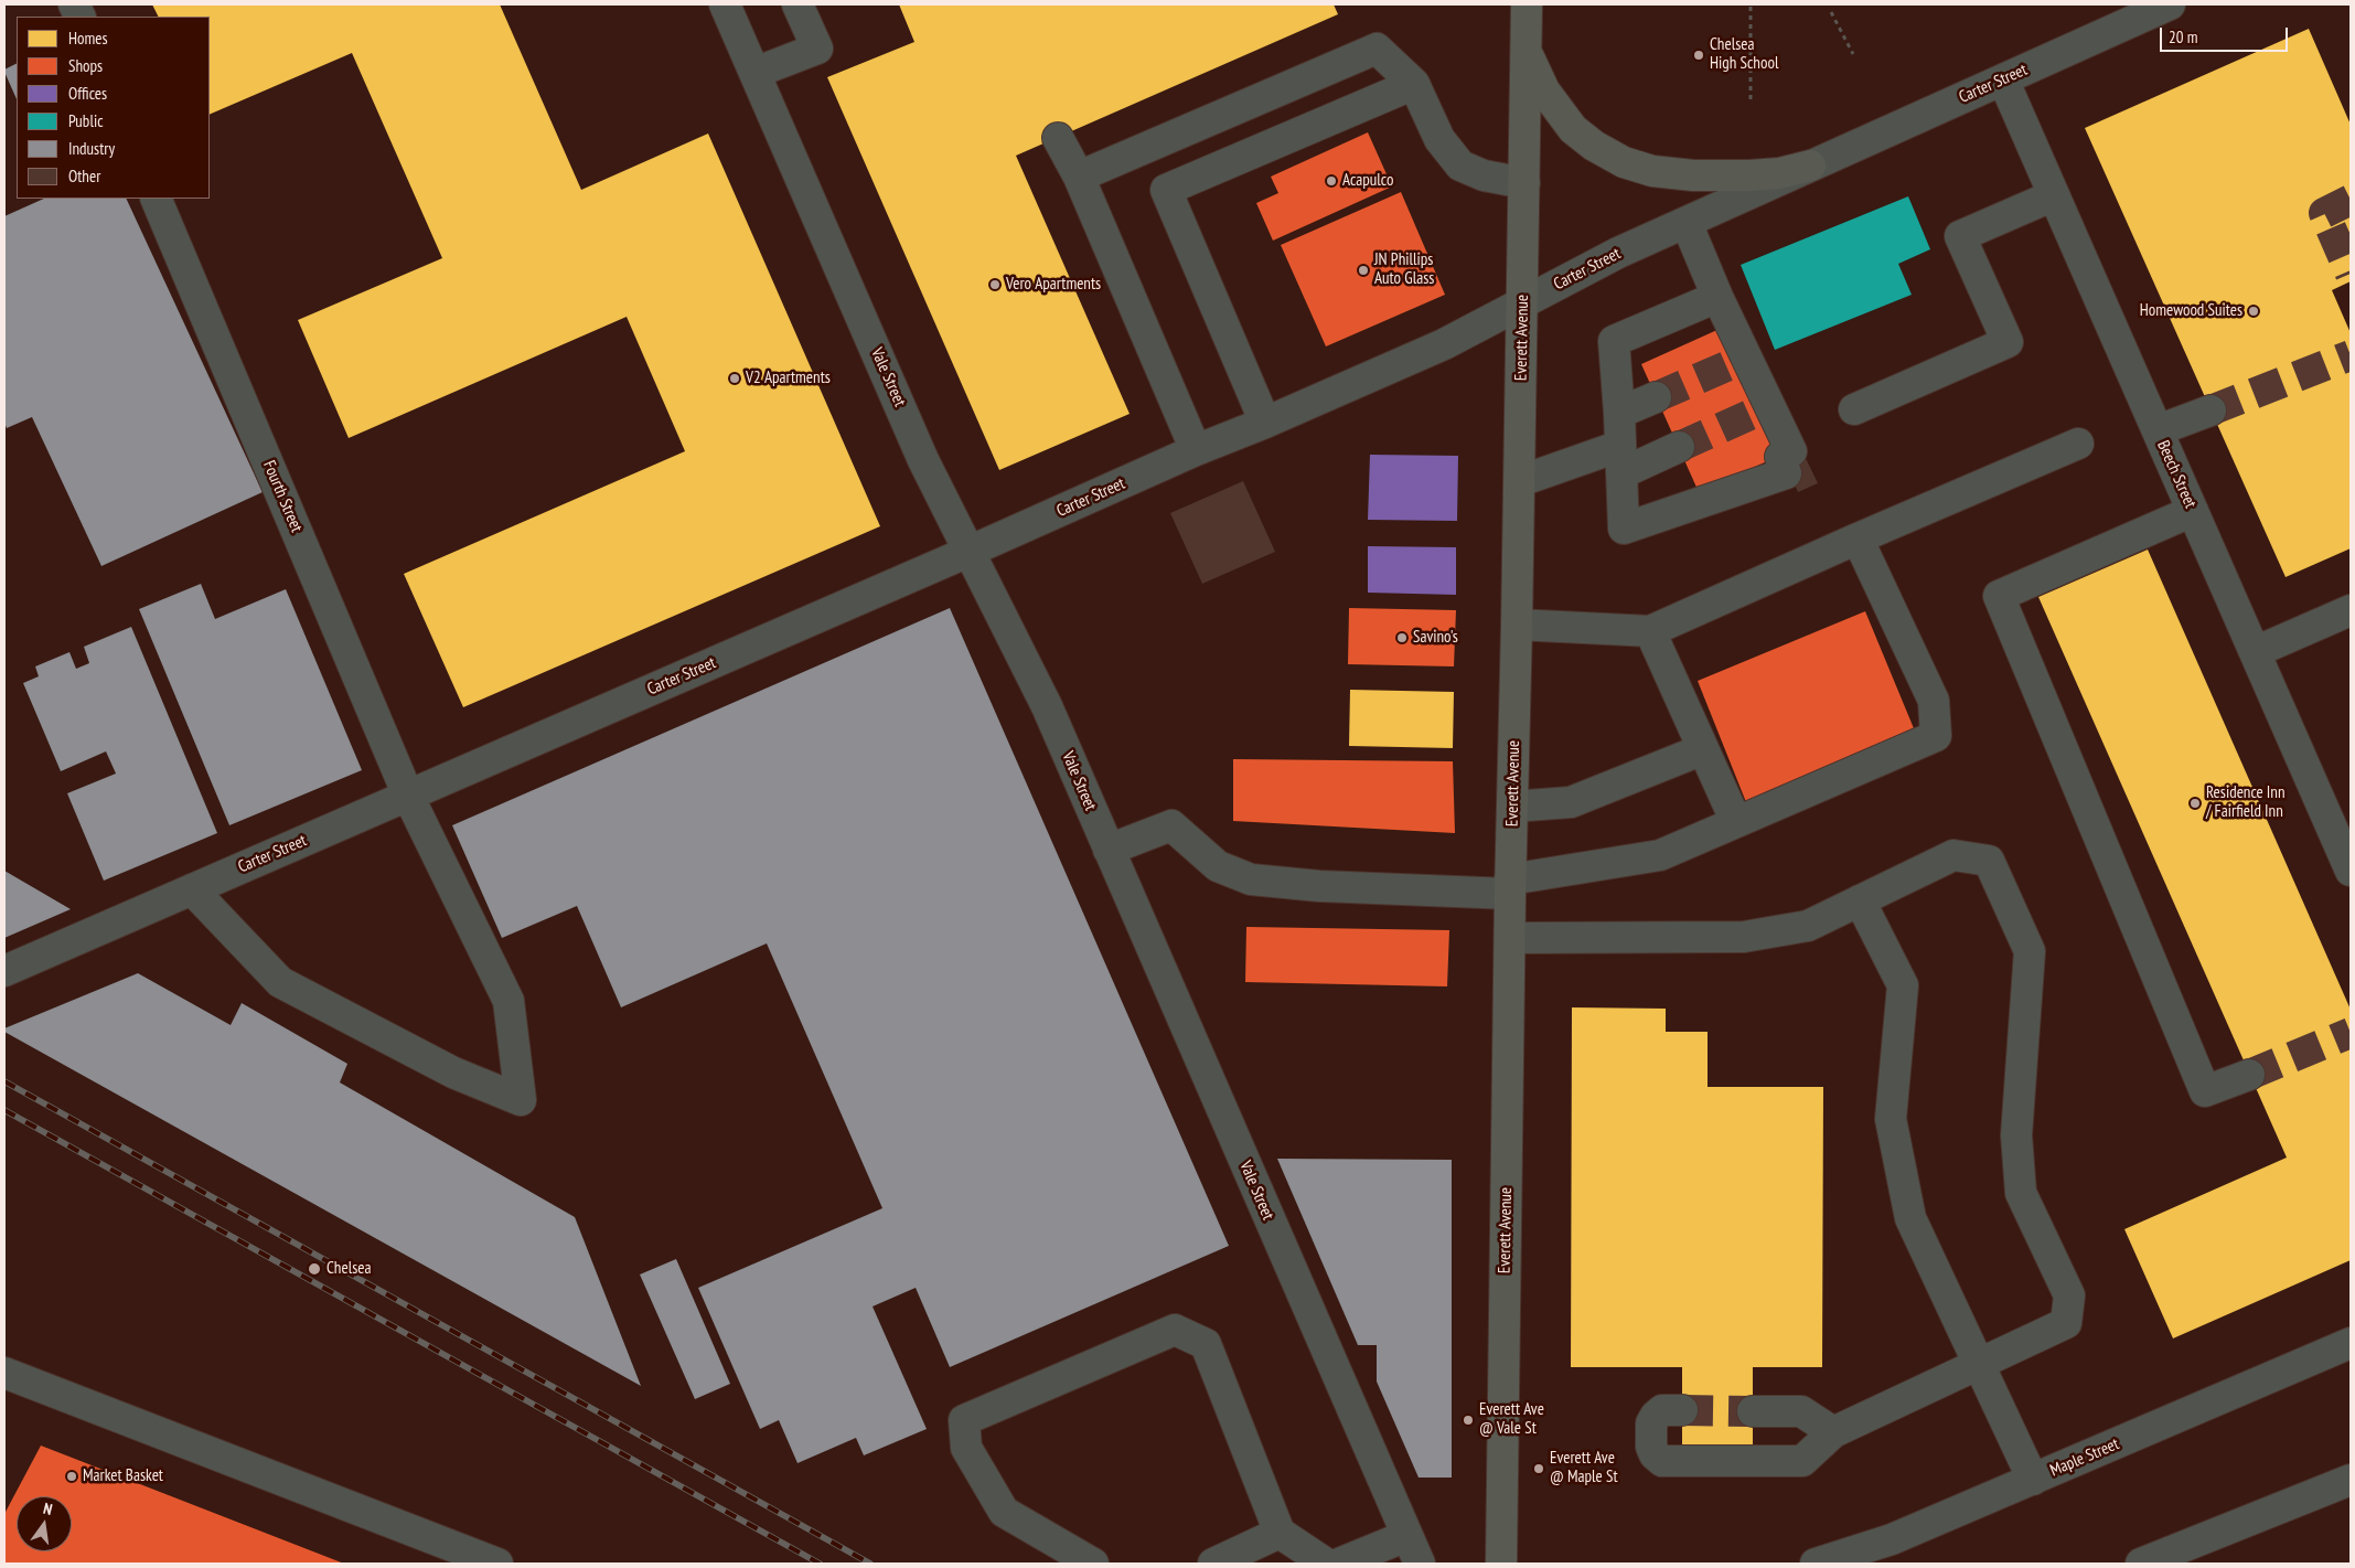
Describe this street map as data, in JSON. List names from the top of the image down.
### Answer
{
  "streets": {
    "main road": ["Everett Avenue"],
    "street": [
      "Carter Street",
      "Vale Street",
      "Beech Street",
      "Fourth Street",
      "Maple Street"
    ]
  },
  "crossings": [
    ["Carter Street", "Everett Avenue"],
    ["Carter Street", "Vale Street"],
    ["Carter Street", "Beech Street"],
    ["Carter Street", "Fourth Street"]
  ],
  "places": [
    "Chelsea High School",
    "Acapulco",
    "JN Phillips Auto Glass",
    "Vero Apartments",
    "Homewood Suites",
    "V2 Apartments",
    "Savino's",
    "Residence Inn / Fairfield Inn",
    "Chelsea",
    "Everett Ave @ Vale St",
    "Everett Ave @ Maple St",
    "Market Basket"
  ],
  "legend": [
    "Homes",
    "Shops",
    "Offices",
    "Public",
    "Industry",
    "Other"
  ],
  "scale_bar": "20 m",
  "north": "top"
}
